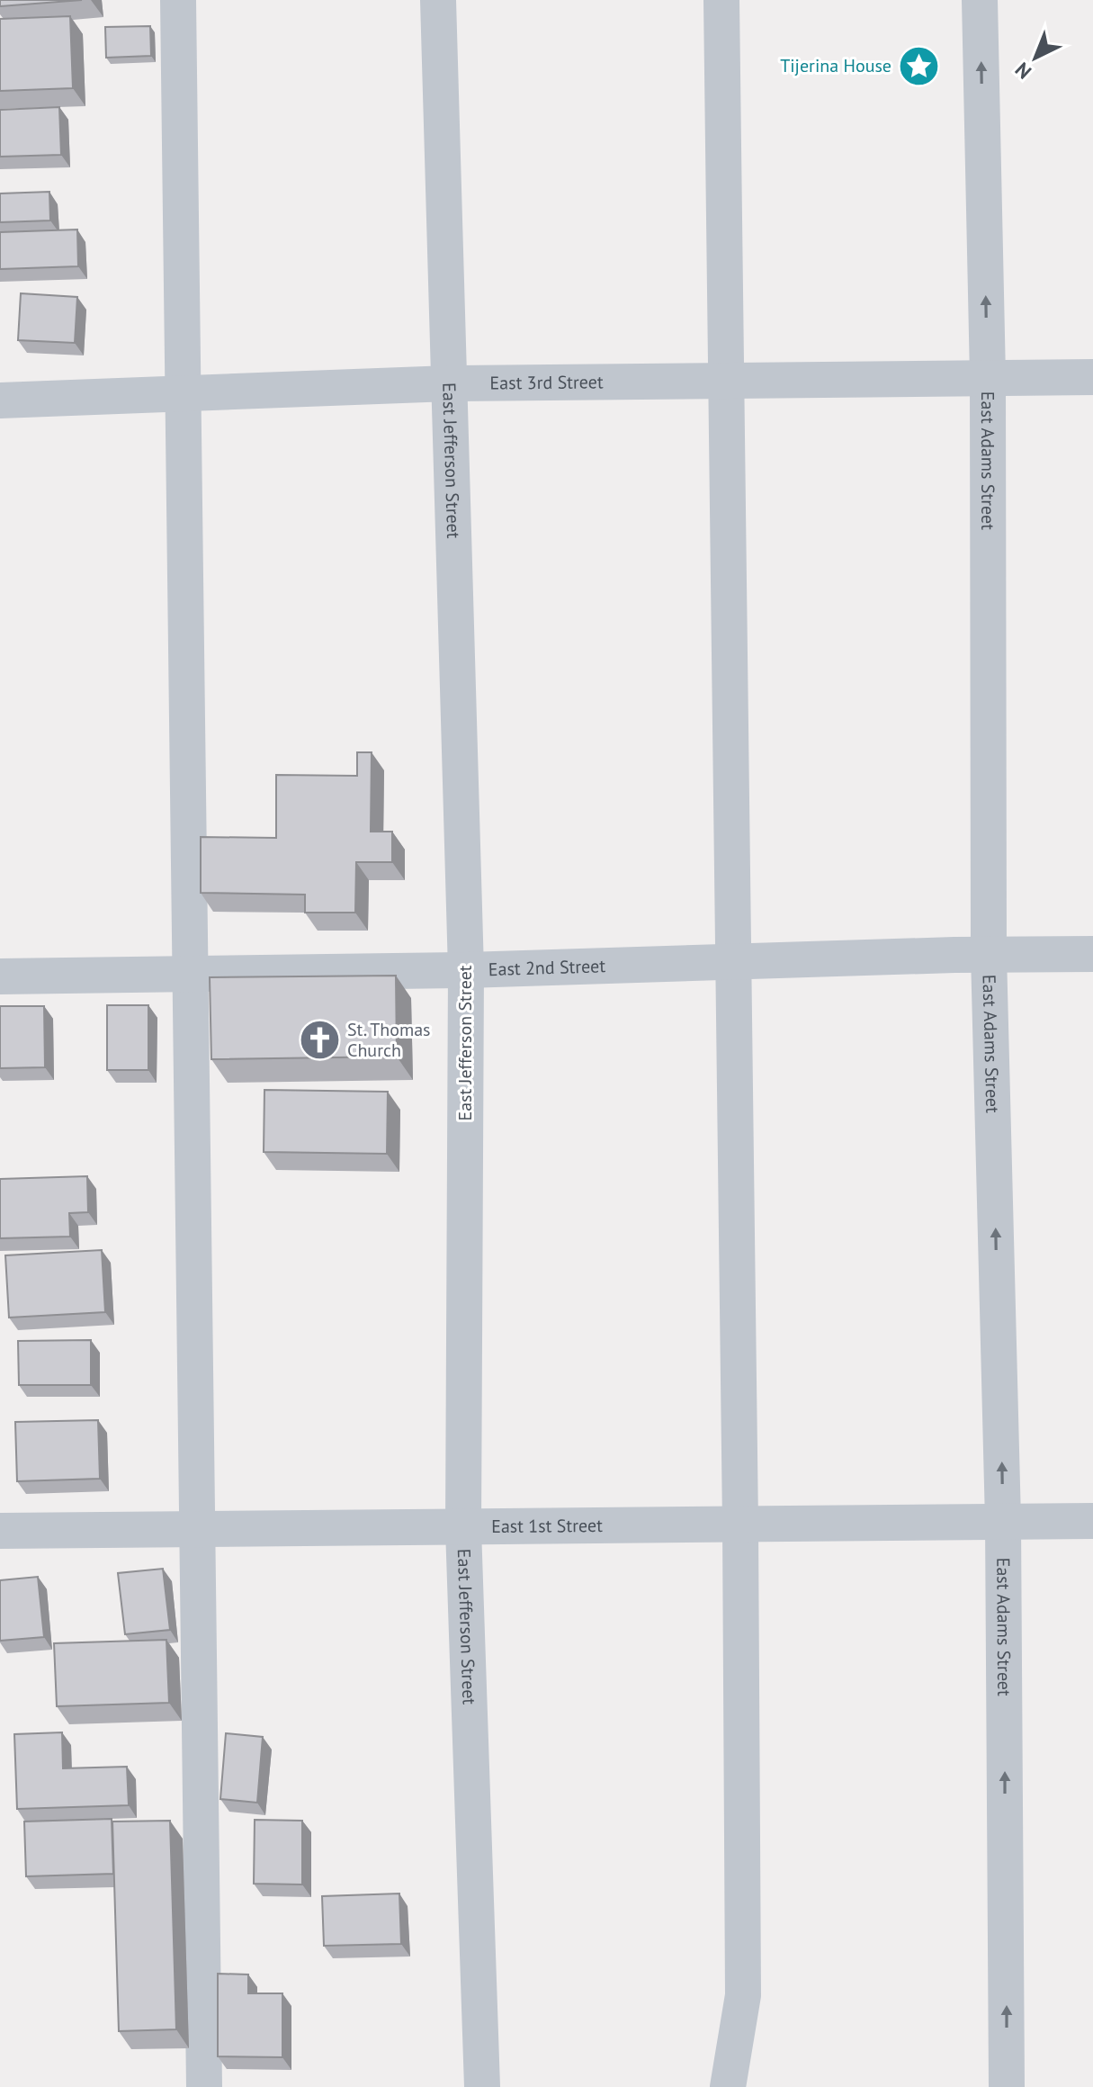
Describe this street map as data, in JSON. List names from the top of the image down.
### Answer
{
  "streets": {
    "street": [
      "East 3rd Street",
      "East Jefferson Street",
      "East Adams Street",
      "East 2nd Street",
      "East 1st Street"
    ]
  },
  "crossings": [
    ["East 3rd Street", "East Jefferson Street"],
    ["East 3rd Street", "East Adams Street"],
    ["East Jefferson Street", "East 2nd Street"],
    ["East Jefferson Street", "East 1st Street"],
    ["East Adams Street", "East 2nd Street"],
    ["East Adams Street", "East 1st Street"]
  ],
  "places": {
    "place": ["Tijerina House"],
    "church": ["St. Thomas Church"]
  },
  "north": "bottom left"
}
